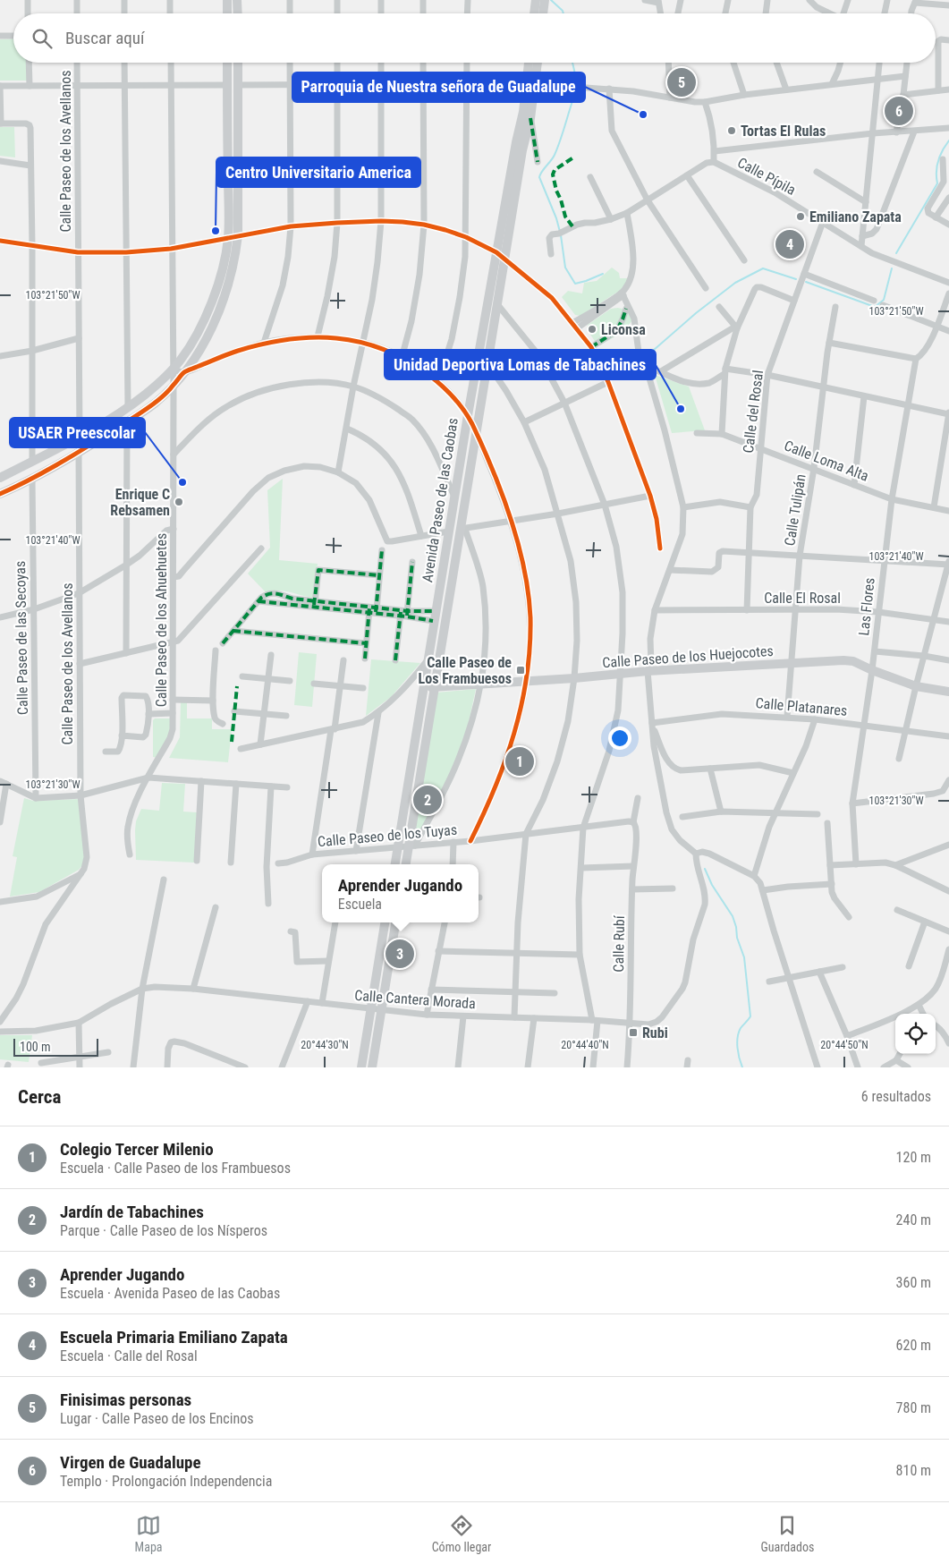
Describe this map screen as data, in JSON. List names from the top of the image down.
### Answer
{
  "streets": {
    "main road": ["Avenida Paseo de las Caobas", "Calle Paseo de los Huejocotes"],
    "street": [
      "Calle Paseo de los Avellanos",
      "Calle Pípila",
      "Calle del Rosal",
      "Calle Loma Alta",
      "Calle Tulipán",
      "Calle El Rosal",
      "Las Flores",
      "Calle Paseo de los Ahuehuetes",
      "Calle Paseo de las Secoyas",
      "Calle Platanares",
      "Calle Paseo de los Tuyas",
      "Calle Rubí",
      "Calle Cantera Morada"
    ]
  },
  "crossings": [
    ["Calle Pípila", "Calle del Rosal"],
    ["Calle del Rosal", "Calle Loma Alta"],
    ["Calle del Rosal", "Calle El Rosal"],
    ["Calle Loma Alta", "Calle Tulipán"],
    ["Calle Loma Alta", "Las Flores"],
    ["Avenida Paseo de las Caobas", "Calle Paseo de los Huejocotes"],
    ["Avenida Paseo de las Caobas", "Calle Paseo de los Tuyas"],
    ["Calle Tulipán", "Calle El Rosal"],
    ["Calle Tulipán", "Calle Paseo de los Huejocotes"],
    ["Calle Tulipán", "Calle Platanares"],
    ["Calle El Rosal", "Las Flores"],
    ["Las Flores", "Calle Paseo de los Huejocotes"],
    ["Las Flores", "Calle Platanares"],
    ["Calle Paseo de los Tuyas", "Calle Rubí"],
    ["Calle Rubí", "Calle Cantera Morada"]
  ],
  "places": {
    "other": [
      "Parroquia de Nuestra señora de Guadalupe",
      "Tortas El Rulas",
      "Emiliano Zapata",
      "Centro Universitario America",
      "Liconsa",
      "Unidad Deportiva Lomas de Tabachines",
      "USAER Preescolar",
      "Enrique C Rebsamen"
    ],
    "transit": ["Calle Paseo de Los Frambuesos", "Rubi"]
  },
  "scale_bar": "100 m",
  "page": {
    "search": "Buscar aquí",
    "pins": [
      "5",
      "6",
      "4",
      "1",
      "2",
      "3"
    ],
    "popup": ["Aprender Jugando", "Escuela"],
    "scale": "100 m",
    "heading": ["Cerca", "6 resultados"],
    "list": [
      {
        "mark": "1",
        "name": "Colegio Tercer Milenio",
        "note": "Escuela · Calle Paseo de los Frambuesos",
        "value": "120 m"
      },
      {
        "mark": "2",
        "name": "Jardín de Tabachines",
        "note": "Parque · Calle Paseo de los Nísperos",
        "value": "240 m"
      },
      {
        "mark": "3",
        "name": "Aprender Jugando",
        "note": "Escuela · Avenida Paseo de las Caobas",
        "value": "360 m"
      },
      {
        "mark": "4",
        "name": "Escuela Primaria Emiliano Zapata",
        "note": "Escuela · Calle del Rosal",
        "value": "620 m"
      },
      {
        "mark": "5",
        "name": "Finisimas personas",
        "note": "Lugar · Calle Paseo de los Encinos",
        "value": "780 m"
      },
      {
        "mark": "6",
        "name": "Virgen de Guadalupe",
        "note": "Templo · Prolongación Independencia",
        "value": "810 m"
      }
    ],
    "nav": ["Mapa", "Cómo llegar", "Guardados"]
  },
  "coordinates": [
    "103°21'50\"W",
    "103°21'40\"W",
    "103°21'30\"W",
    "20°44'30\"N",
    "20°44'40\"N",
    "20°44'50\"N"
  ]
}
